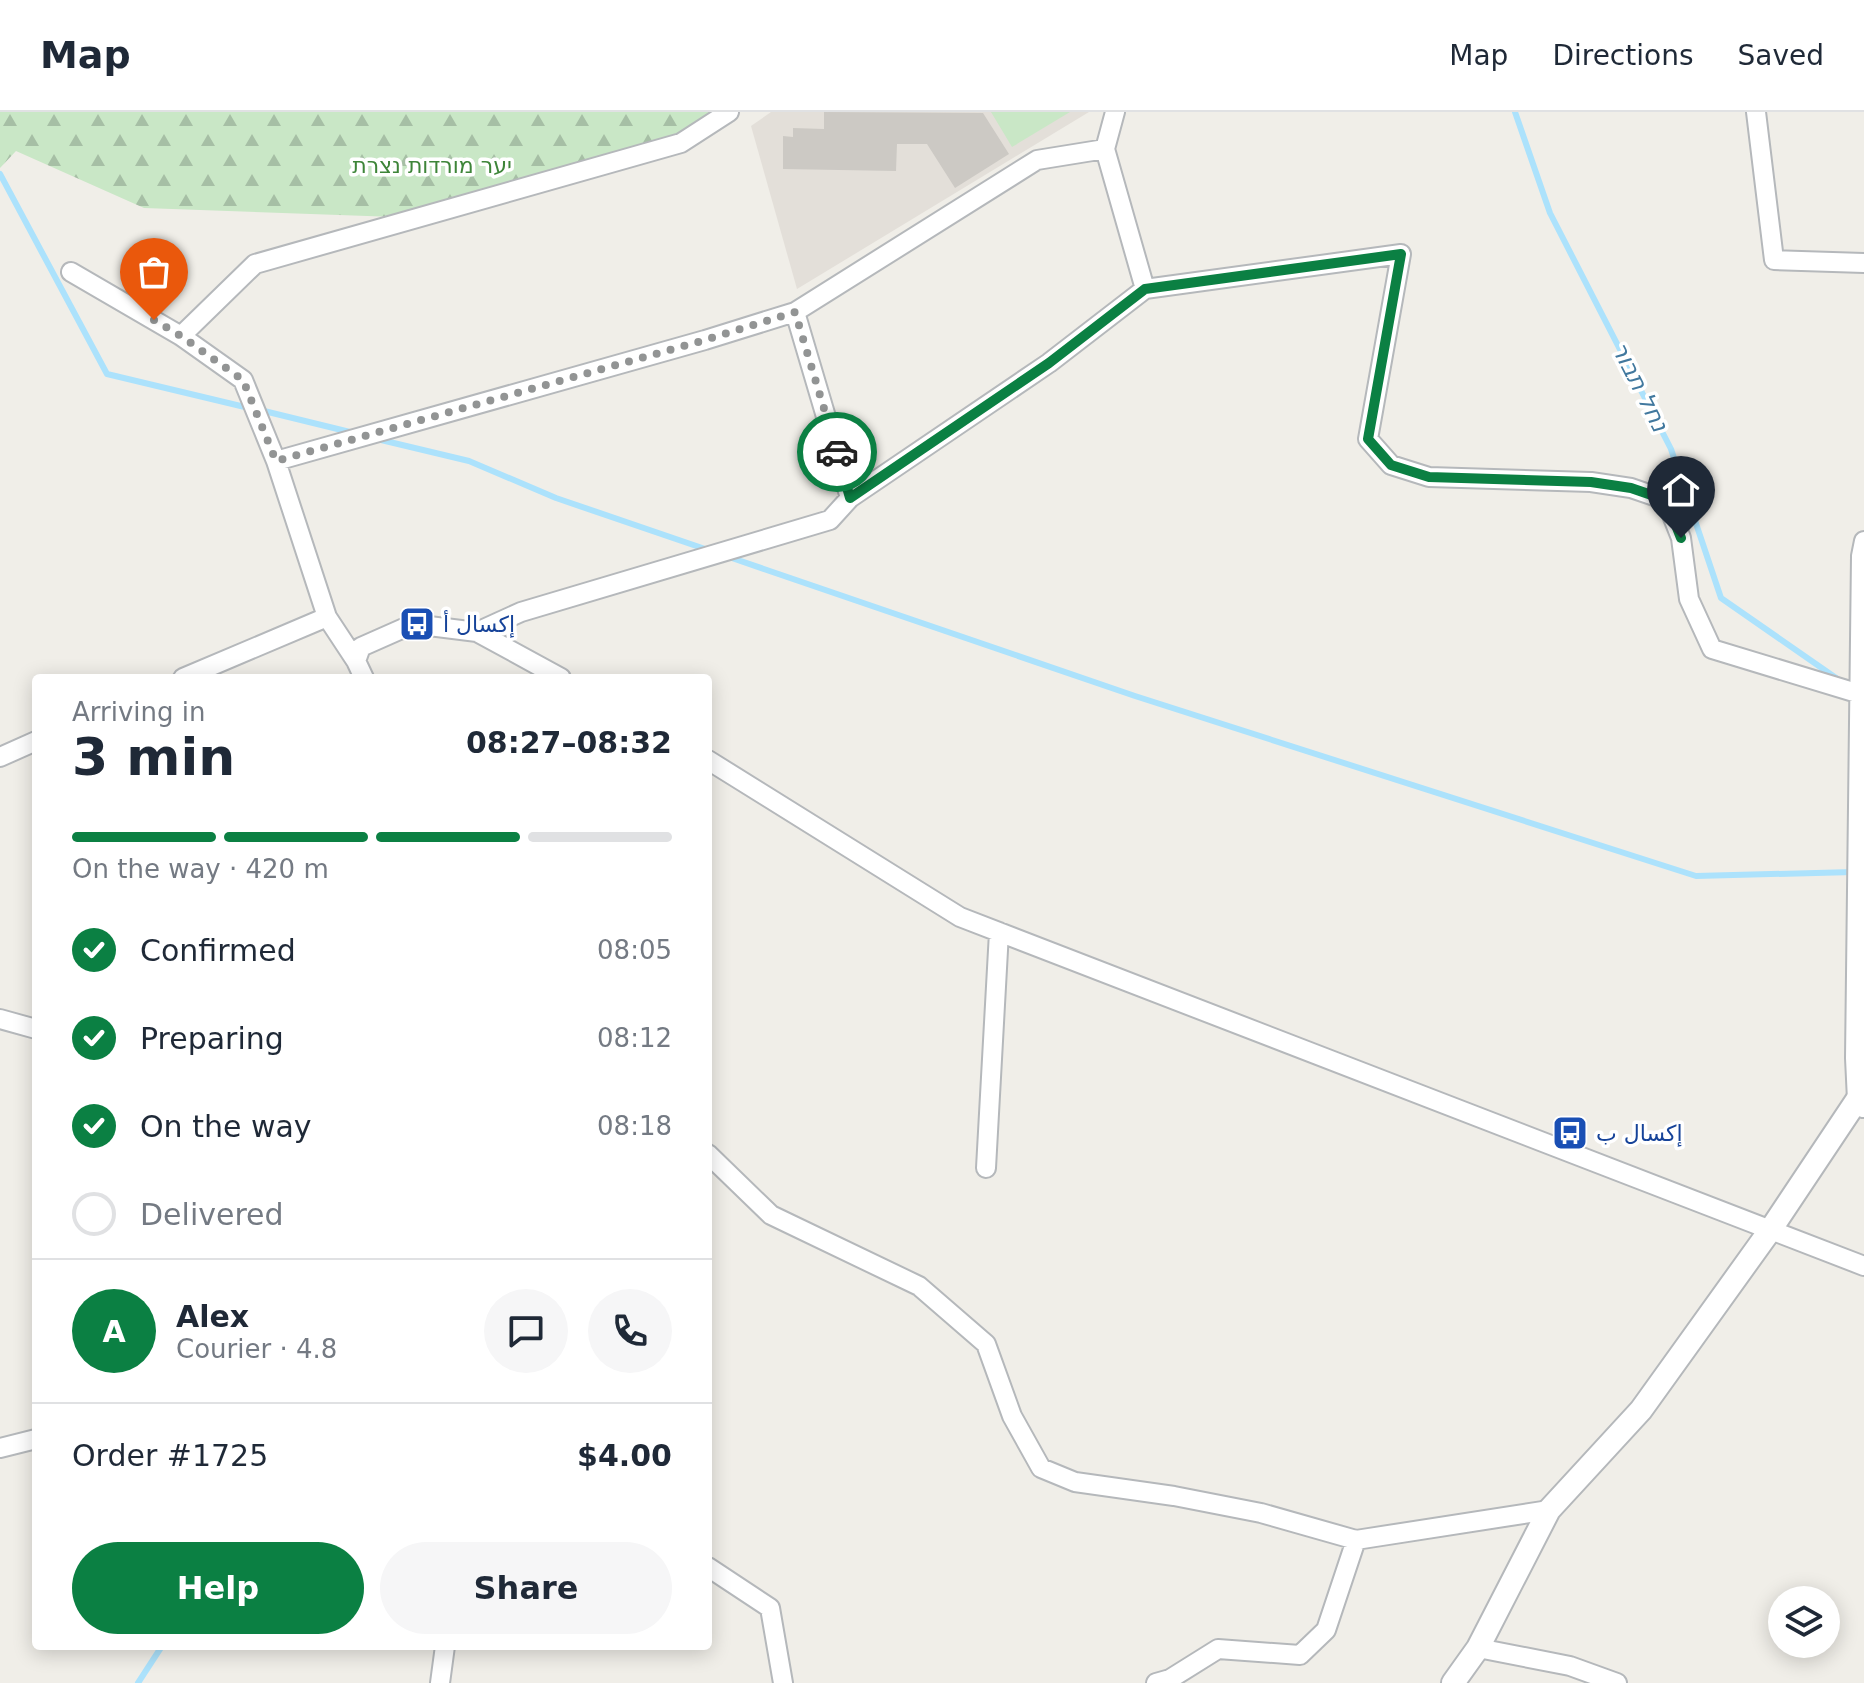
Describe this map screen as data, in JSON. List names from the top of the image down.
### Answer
{
  "water": ["נחל תבור"],
  "parks": ["יער מורדות נצרת"],
  "places": {
    "bus stop": ["إكسال أ", "إكسال ب"]
  },
  "page": {
    "header": "Map",
    "nav": ["Map", "Directions", "Saved"],
    "heading": ["3 min", "Arriving in", "08:27–08:32"],
    "panel": [
      "Alex",
      "Courier · 4.8",
      "Order #1725",
      "$4.00"
    ],
    "bar": "On the way · 420 m",
    "list": [
      ["Confirmed", "08:05"],
      ["Preparing", "08:12"],
      ["On the way", "08:18"],
      "Delivered"
    ],
    "round": "A",
    "buttons": ["Help", "Share"]
  }
}
